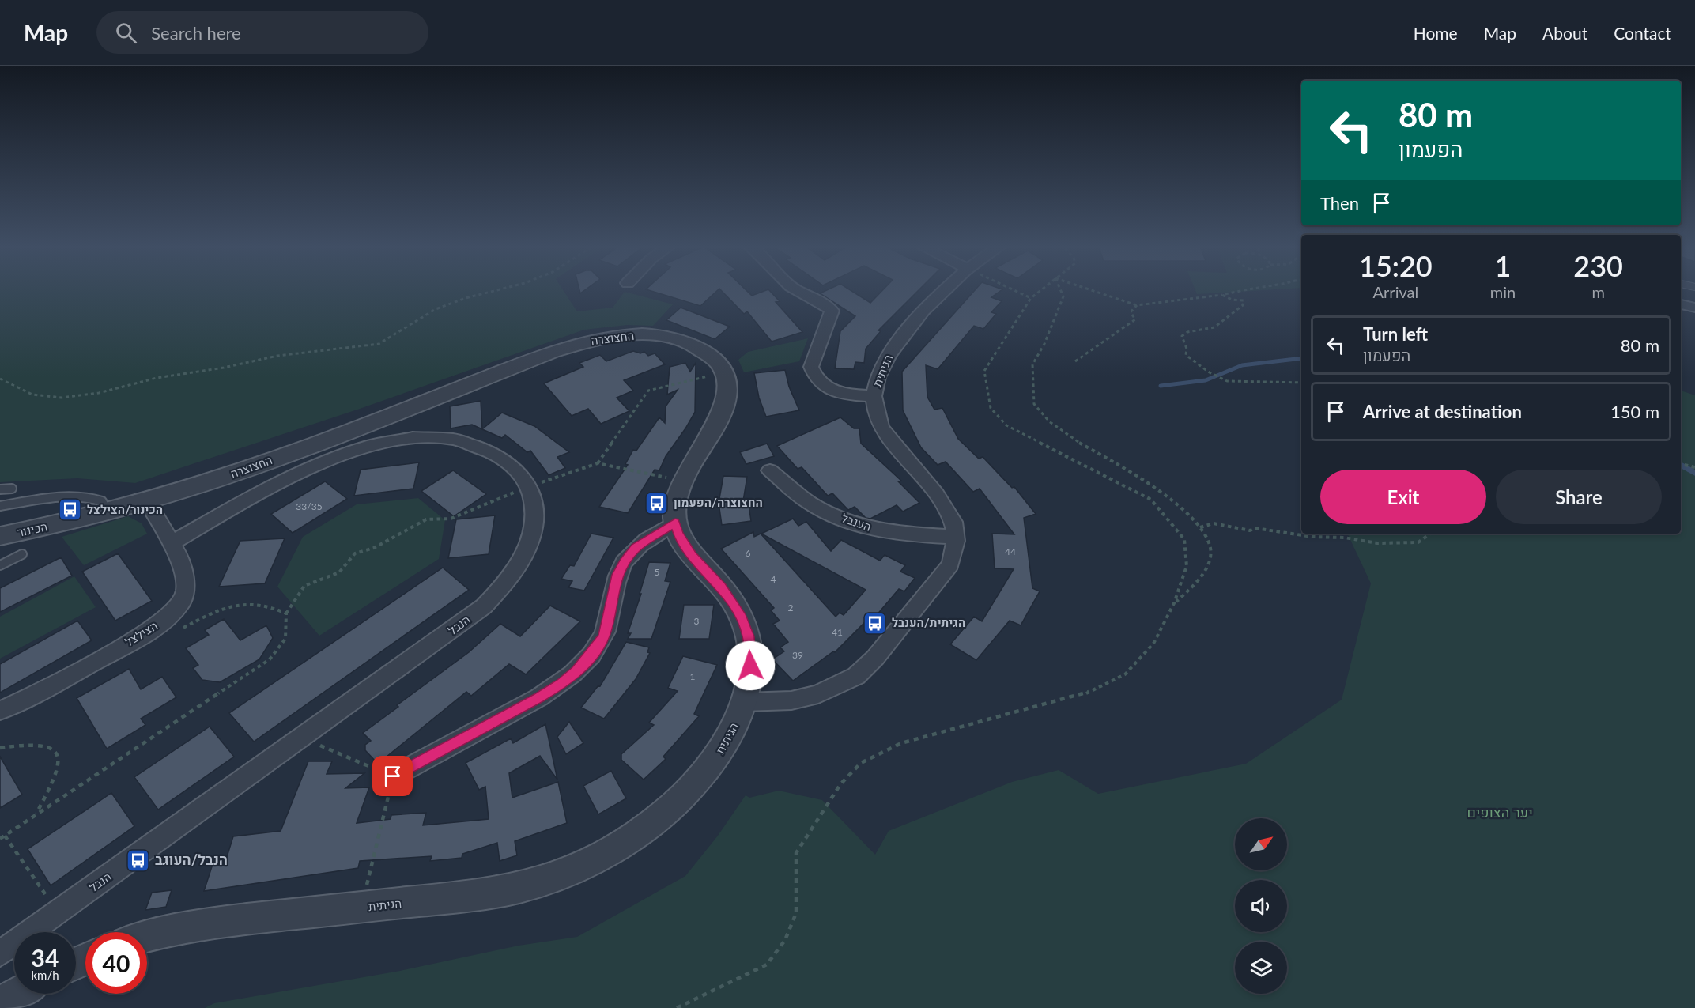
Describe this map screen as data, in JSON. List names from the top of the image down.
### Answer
{
  "streets": {
    "street": [
      "החצוצרה",
      "הגיתית",
      "הענבל",
      "הכינור",
      "הנבל",
      "הצילצל"
    ]
  },
  "crossings": [
    ["החצוצרה", "הגיתית"],
    ["החצוצרה", "הכינור"],
    ["החצוצרה", "הצילצל"],
    ["הגיתית", "הענבל"],
    ["הכינור", "הצילצל"],
    ["הנבל", "הצילצל"]
  ],
  "parks": ["יער הצופים"],
  "places": {
    "bus stop": [
      "החצוצרה/הפעמון",
      "הכינור/הצילצל",
      "הגיתית/הענבל",
      "הנבל/העוגב"
    ]
  },
  "house_numbers": [
    "33/35",
    "44",
    "6",
    "5",
    "4",
    "2",
    "3",
    "41",
    "39",
    "1"
  ],
  "north": "top right",
  "page": {
    "header": "Map",
    "search": "Search here",
    "nav": [
      "Home",
      "Map",
      "About",
      "Contact"
    ],
    "turn": ["80 m", "הפעמון"],
    "then": "Then",
    "eta": [
      "15:20",
      "Arrival",
      "1",
      "min",
      "230",
      "m"
    ],
    "list": [
      {
        "name": "Turn left",
        "note": "הפעמון",
        "value": "80 m"
      },
      {
        "name": "Arrive at destination",
        "value": "150 m"
      }
    ],
    "buttons": ["Exit", "Share"],
    "speed": "34 km/h",
    "limit": "40"
  }
}
